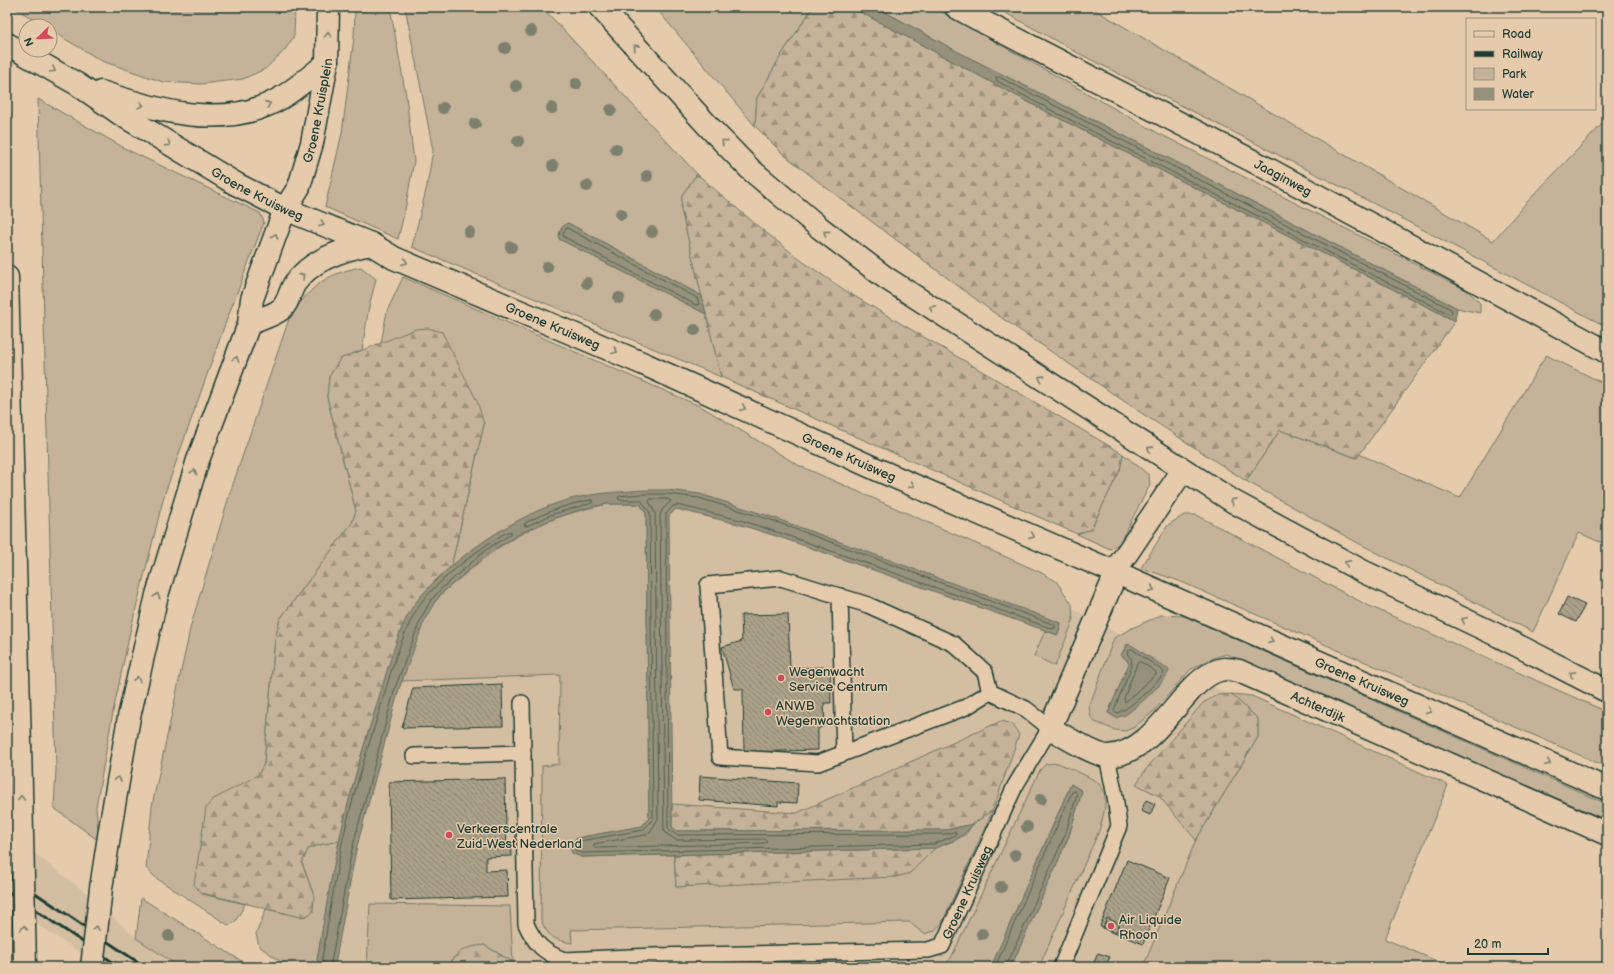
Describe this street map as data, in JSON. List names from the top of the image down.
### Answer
{
  "streets": {
    "main road": [
      "Groene Kruisplein",
      "Jaaginweg",
      "Groene Kruisweg",
      "Achterdijk"
    ]
  },
  "crossings": [
    ["Groene Kruisplein", "Groene Kruisweg"],
    ["Groene Kruisweg", "Achterdijk"]
  ],
  "places": [
    "Wegenwacht Service Centrum",
    "ANWB Wegenwachtstation",
    "Verkeerscentrale Zuid-West Nederland",
    "Air Liquide Rhoon"
  ],
  "legend": [
    "Road",
    "Railway",
    "Park",
    "Water"
  ],
  "scale_bar": "20 m",
  "north": "bottom left"
}
